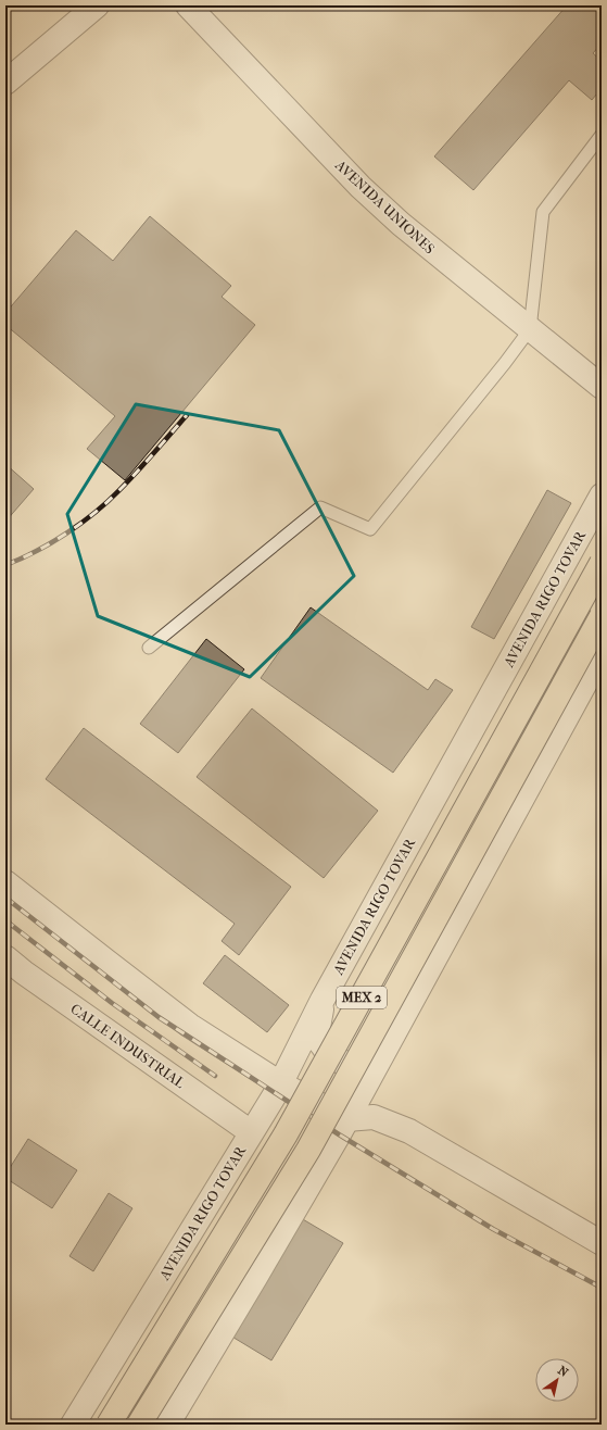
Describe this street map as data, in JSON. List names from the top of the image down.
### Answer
{
  "streets": {
    "highway": ["MEX 2"],
    "street": ["AVENIDA UNIONES", "AVENIDA RIGO TOVAR", "CALLE INDUSTRIAL"]
  },
  "crossings": [
    ["AVENIDA RIGO TOVAR", "CALLE INDUSTRIAL"]
  ],
  "north": "top right"
}
